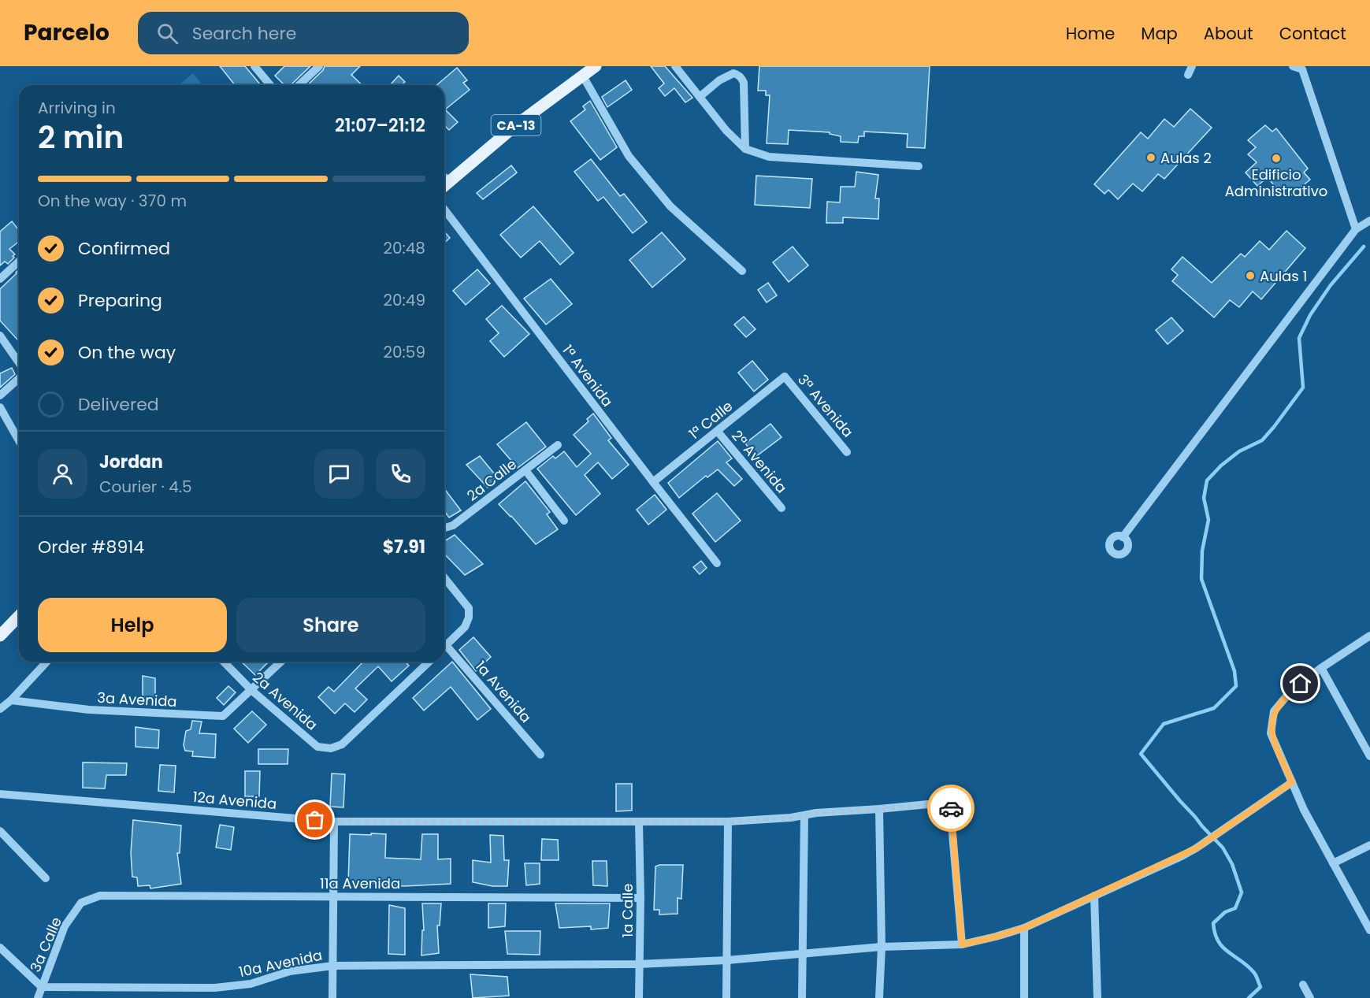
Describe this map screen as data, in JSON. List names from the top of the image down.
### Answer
{
  "streets": {
    "main road": ["CA-13"],
    "street": [
      "1ª Avenida",
      "3ª Avenida",
      "1ª Calle",
      "2ª Avenida",
      "2a Calle",
      "1a Avenida",
      "3a Avenida",
      "2a Avenida",
      "12a Avenida",
      "11a Avenida",
      "1a Calle",
      "3a Calle",
      "10a Avenida"
    ]
  },
  "crossings": [
    ["1ª Avenida", "1ª Calle"],
    ["3ª Avenida", "1ª Calle"],
    ["1ª Calle", "2ª Avenida"],
    ["3a Avenida", "2a Avenida"],
    ["12a Avenida", "1a Calle"],
    ["12a Avenida", "10a Avenida"],
    ["11a Avenida", "1a Calle"],
    ["11a Avenida", "3a Calle"],
    ["1a Calle", "10a Avenida"],
    ["3a Calle", "10a Avenida"]
  ],
  "places": ["Aulas 2", "Edificio Administrativo", "Aulas 1"],
  "page": {
    "header": "Parcelo",
    "search": "Search here",
    "nav": [
      "Home",
      "Map",
      "About",
      "Contact"
    ],
    "heading": ["2 min", "Arriving in", "21:07–21:12"],
    "panel": [
      "Jordan",
      "Courier · 4.5",
      "Order #8914",
      "$7.91"
    ],
    "bar": "On the way · 370 m",
    "list": [
      ["Confirmed", "20:48"],
      ["Preparing", "20:49"],
      ["On the way", "20:59"],
      "Delivered"
    ],
    "buttons": ["Help", "Share"]
  }
}
